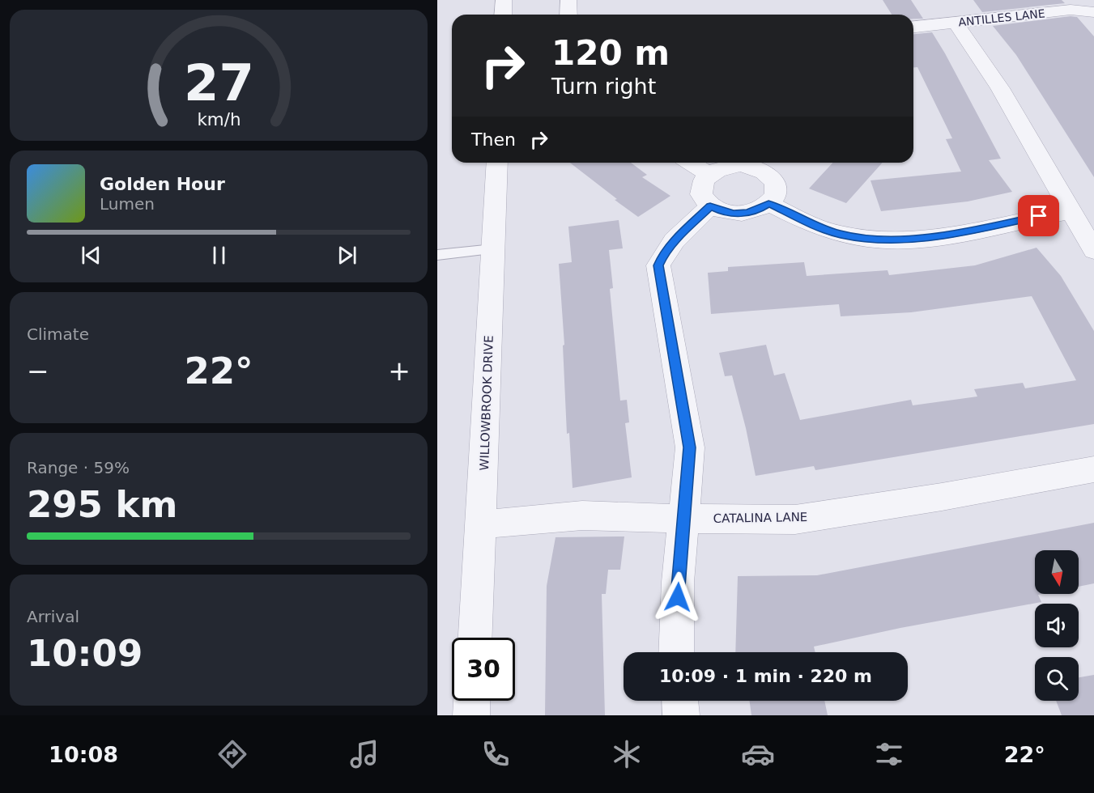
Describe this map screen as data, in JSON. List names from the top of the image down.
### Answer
{
  "streets": {
    "street": ["ANTILLES LANE", "WILLOWBROOK DRIVE", "CATALINA LANE"]
  },
  "crossings": [
    ["WILLOWBROOK DRIVE", "CATALINA LANE"]
  ],
  "north": "bottom",
  "page": {
    "turn": ["120 m", "Turn right"],
    "then": "Then",
    "song": ["Golden Hour", "Lumen"],
    "tile": [
      "Climate",
      ["Range · 59%", "295 km"],
      ["Arrival", "10:09"]
    ],
    "heat": ["−", "22°", "+"],
    "limit": "30",
    "trip": "10:09 · 1 min · 220 m",
    "tabs": ["10:08", "22°"],
    "gauge": ["27", "km/h"]
  }
}
